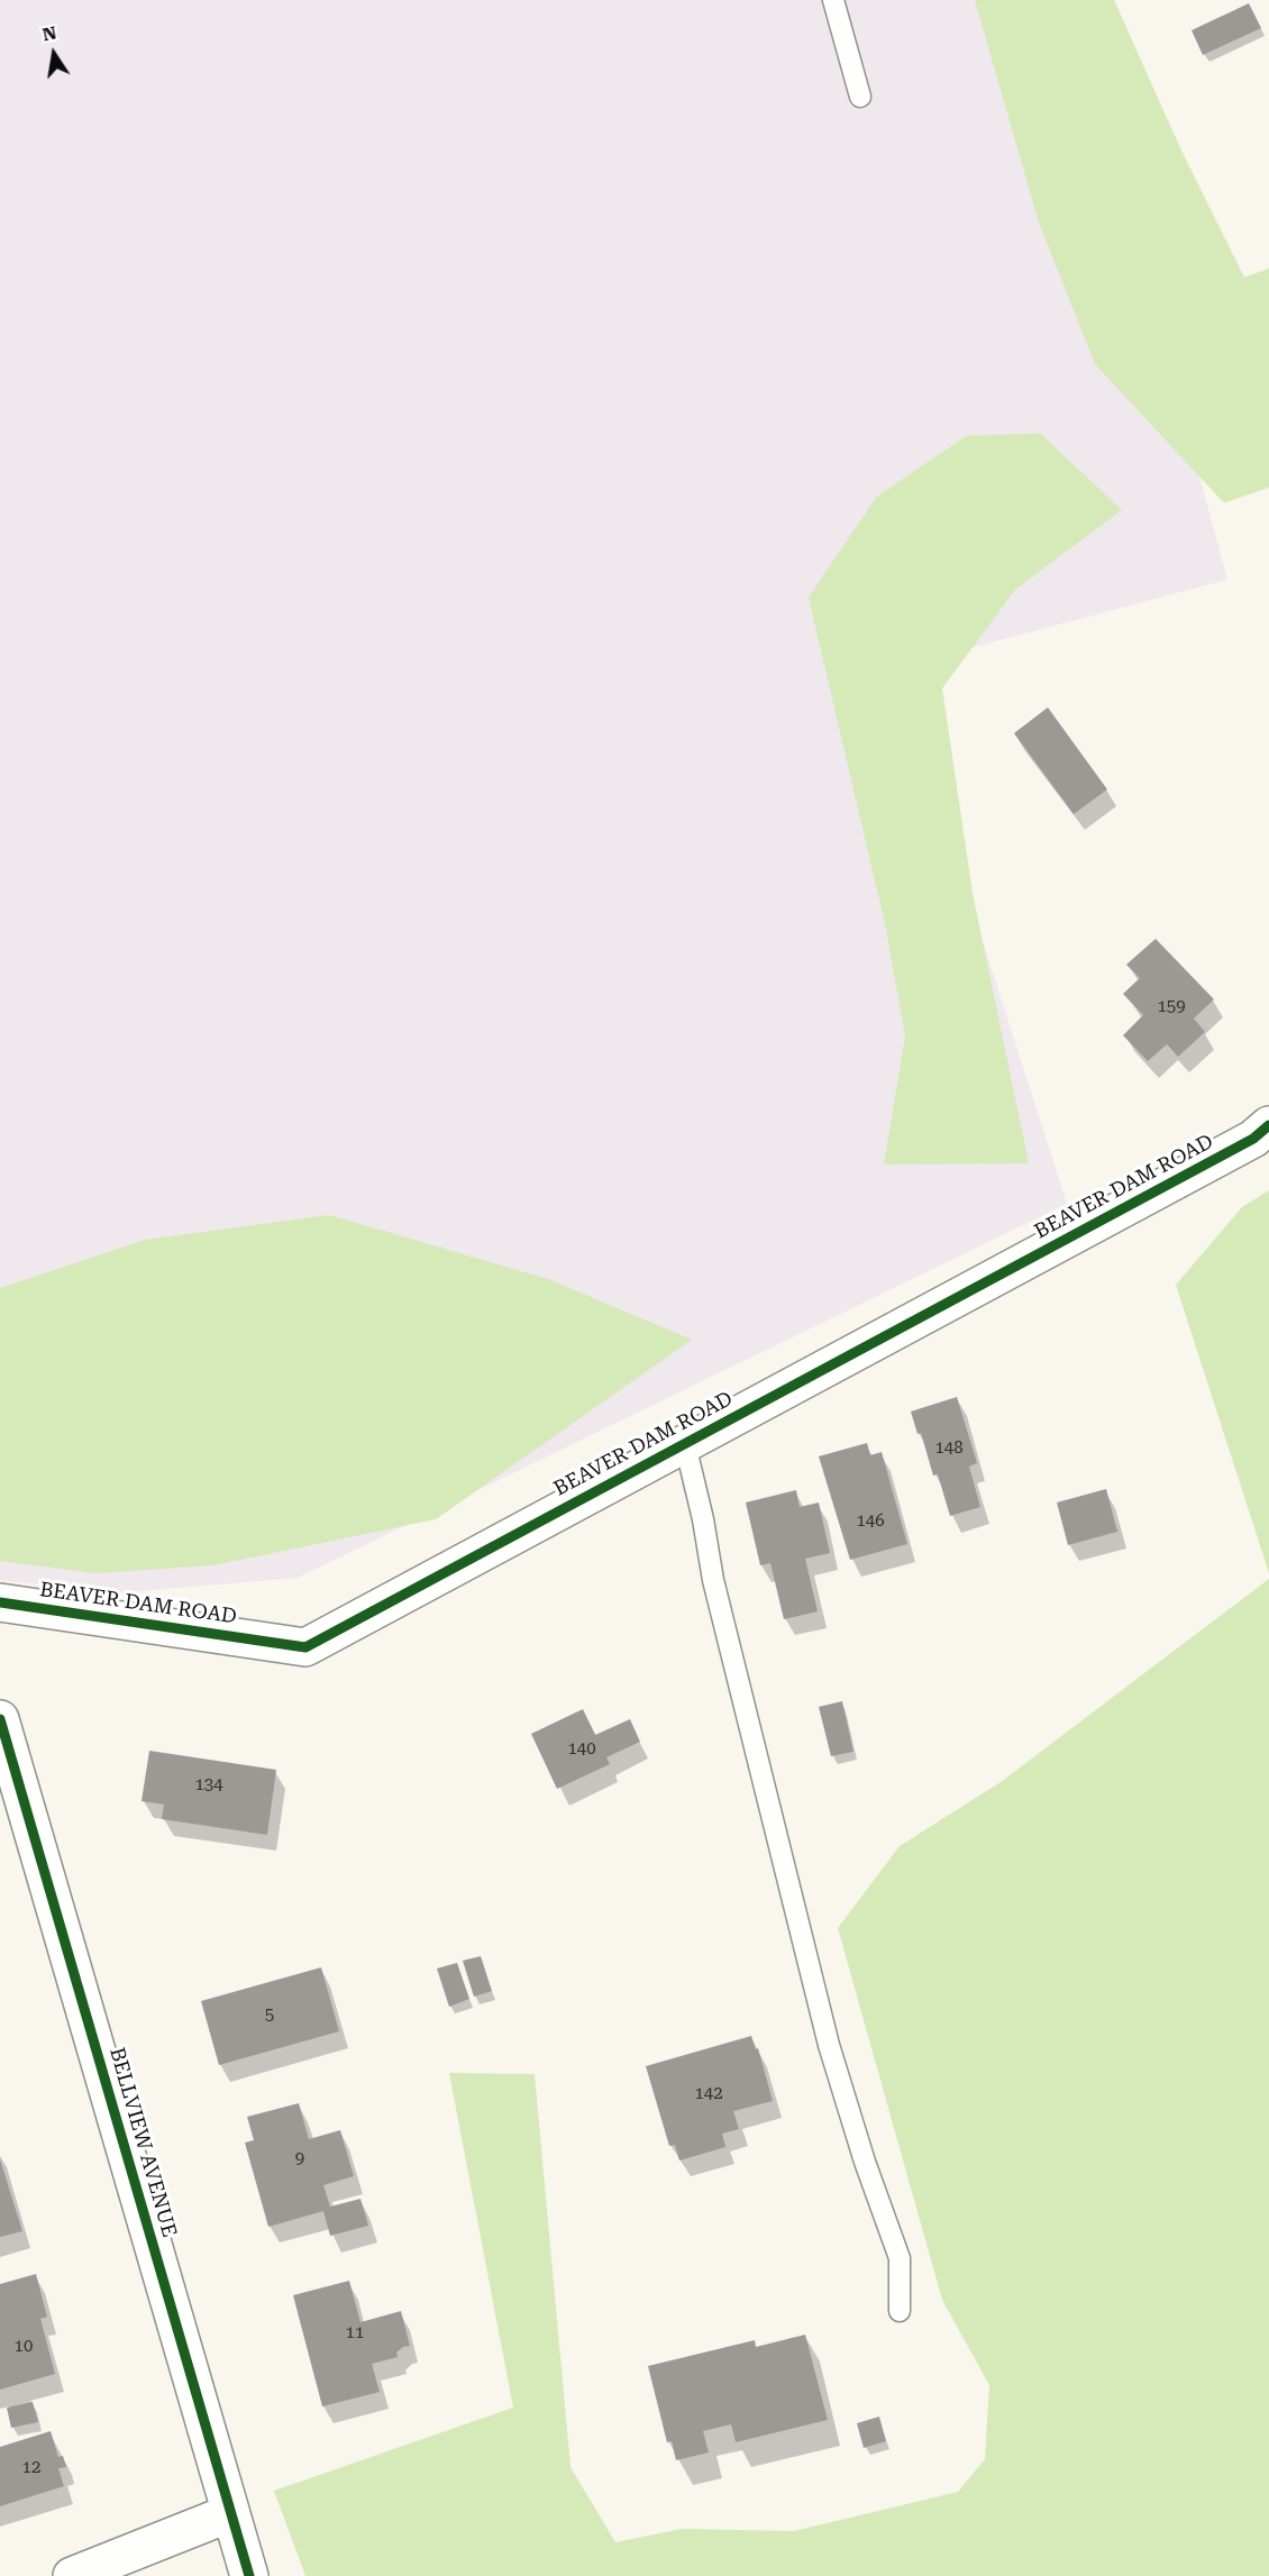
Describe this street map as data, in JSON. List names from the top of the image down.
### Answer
{
  "streets": {
    "street": ["BEAVER DAM ROAD", "BELLVIEW AVENUE"]
  },
  "house_numbers": [
    "159",
    "148",
    "146",
    "140",
    "134",
    "5",
    "142",
    "9",
    "11",
    "10",
    "12"
  ],
  "north": "top"
}
